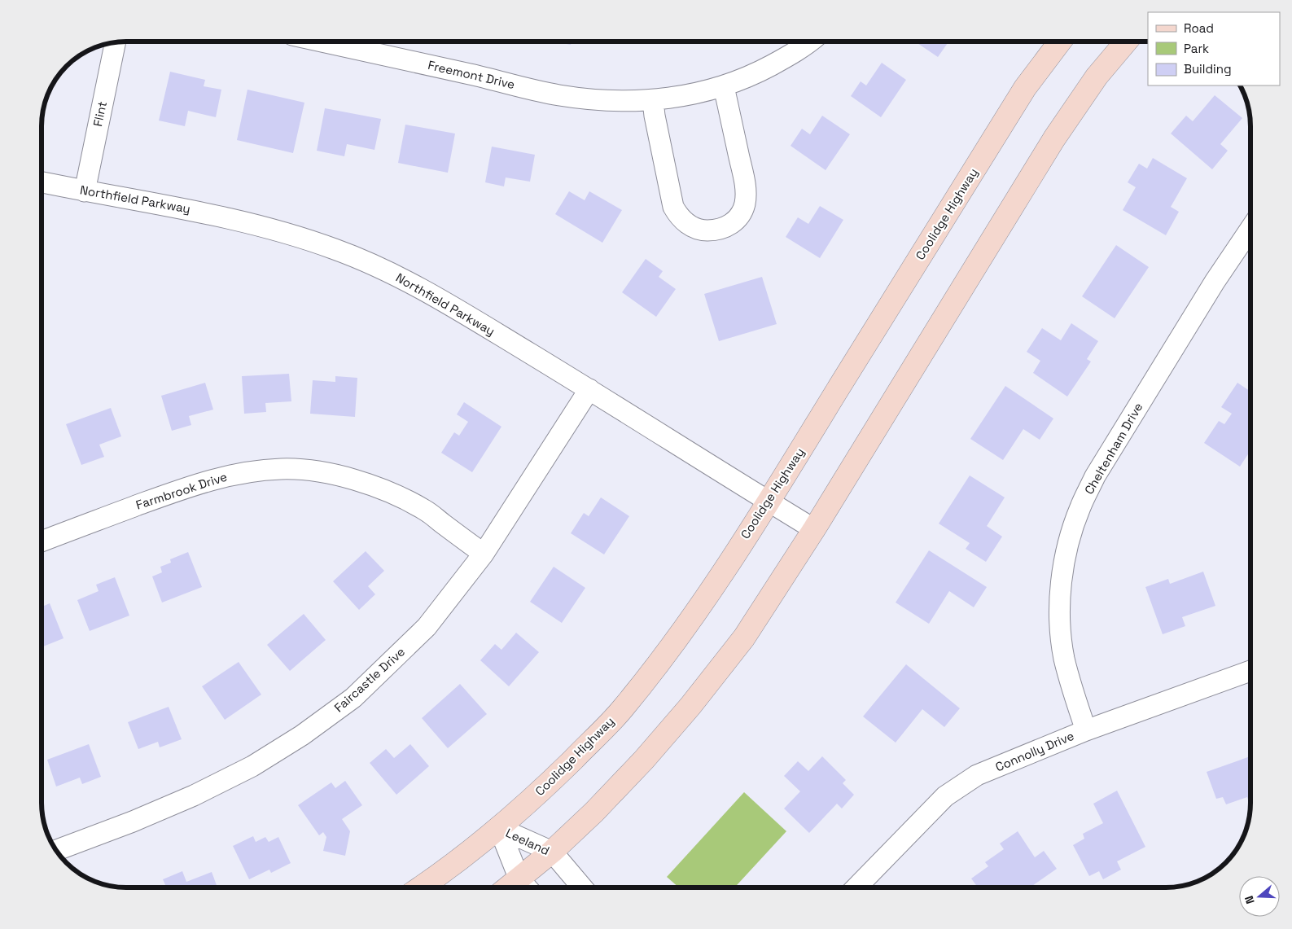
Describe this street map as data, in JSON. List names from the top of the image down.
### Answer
{
  "streets": {
    "main road": ["Coolidge Highway"],
    "street": [
      "Freemont Drive",
      "Flint",
      "Northfield Parkway",
      "Cheltenham Drive",
      "Farmbrook Drive",
      "Faircastle Drive",
      "Connolly Drive",
      "Leeland"
    ]
  },
  "crossings": [
    ["Flint", "Northfield Parkway"],
    ["Northfield Parkway", "Coolidge Highway"],
    ["Northfield Parkway", "Faircastle Drive"],
    ["Coolidge Highway", "Leeland"],
    ["Cheltenham Drive", "Connolly Drive"],
    ["Farmbrook Drive", "Faircastle Drive"]
  ],
  "legend": ["Road", "Park", "Building"],
  "north": "left"
}
